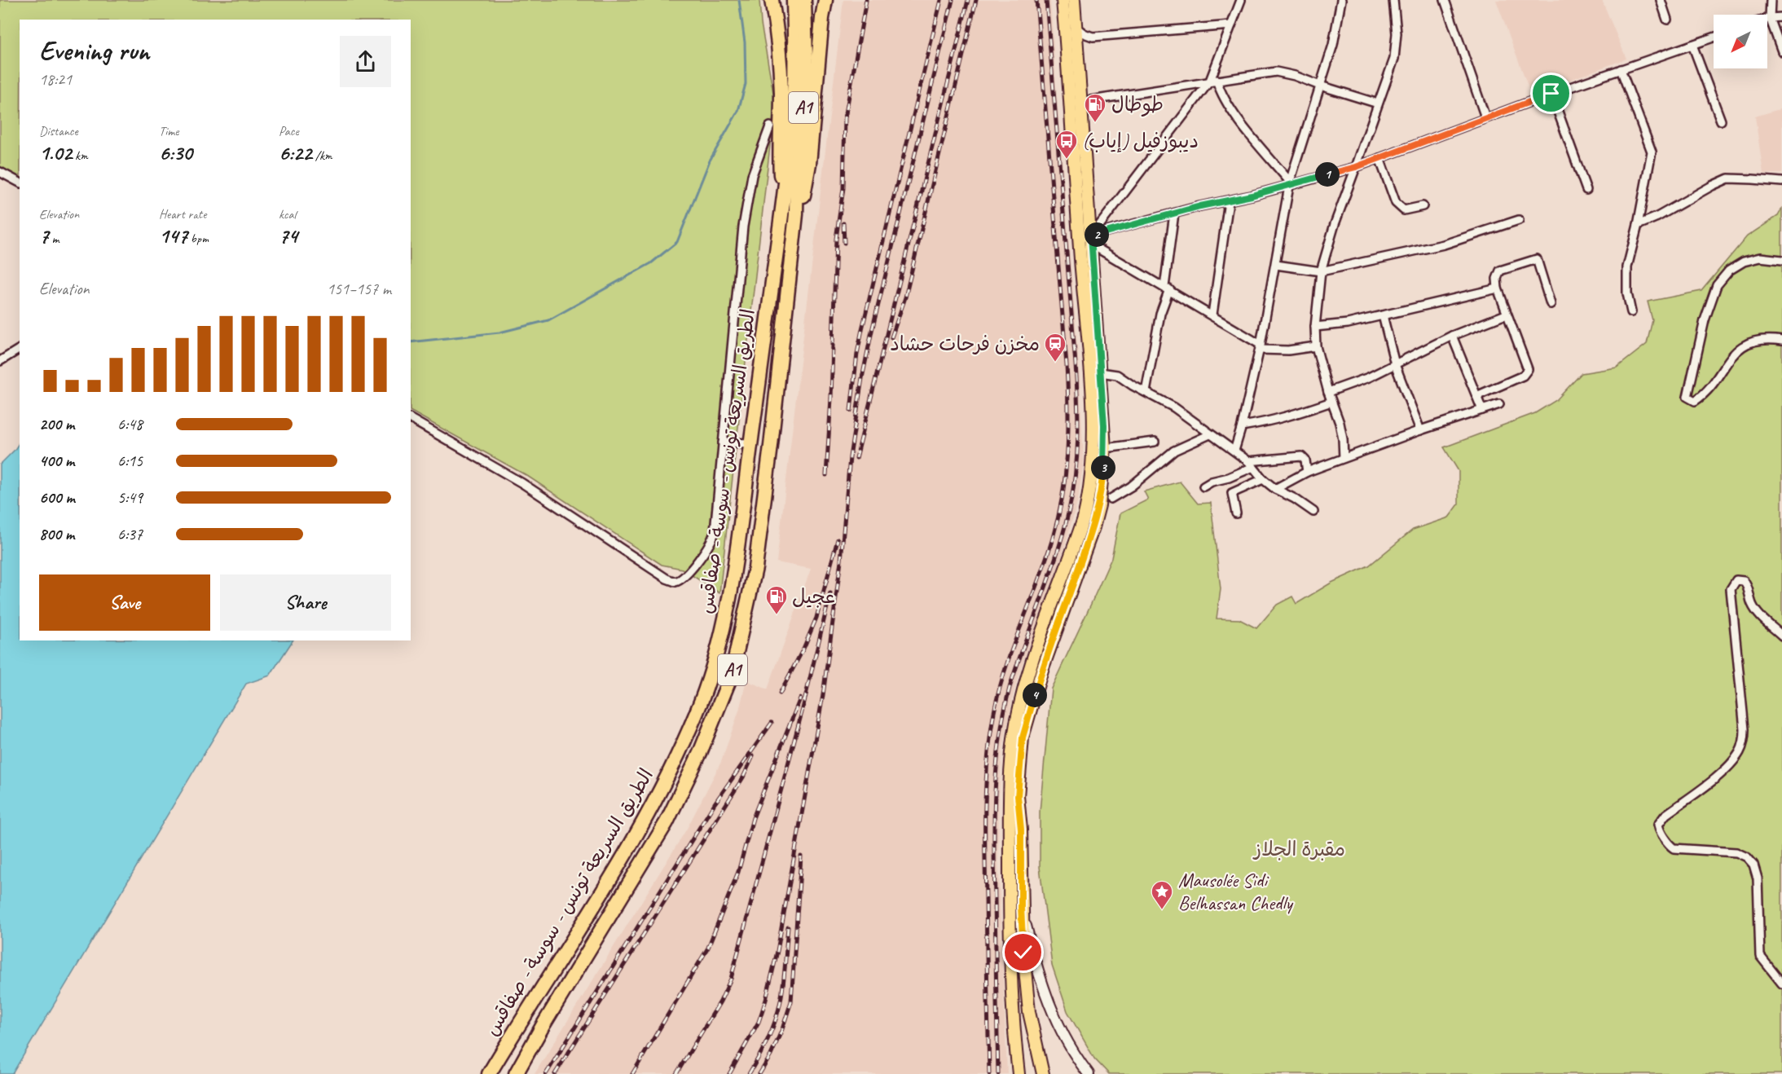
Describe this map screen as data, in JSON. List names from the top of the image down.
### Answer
{
  "streets": {
    "highway": ["A1", "الطريق السريعة تونس - سوسة - صفاقس"]
  },
  "parks": ["مقبرة الجلاز"],
  "places": {
    "fuel station": ["طوطال", "عجيل"],
    "bus stop": ["ديبوزفيل (إياب)"],
    "station": ["مخزن فرحات حشاد"],
    "place": ["Mausolée Sidi Belhassan Chedly"]
  },
  "north": "bottom left",
  "page": {
    "heading": ["Evening run", "18:21"],
    "stats": [
      ["Distance", "1.02 km"],
      ["Time", "6:30"],
      ["Pace", "6:22 /km"],
      ["Elevation", "7 m"],
      ["Heart rate", "147 bpm"],
      ["kcal", "74"]
    ],
    "pins": [
      "1",
      "2",
      "3",
      "4"
    ],
    "chart": ["Elevation", "151–157 m"],
    "list": [
      {
        "name": "200 m",
        "note": "6:48"
      },
      {
        "name": "400 m",
        "note": "6:15"
      },
      {
        "name": "600 m",
        "note": "5:49"
      },
      {
        "name": "800 m",
        "note": "6:37"
      }
    ],
    "buttons": ["Save", "Share"]
  }
}
